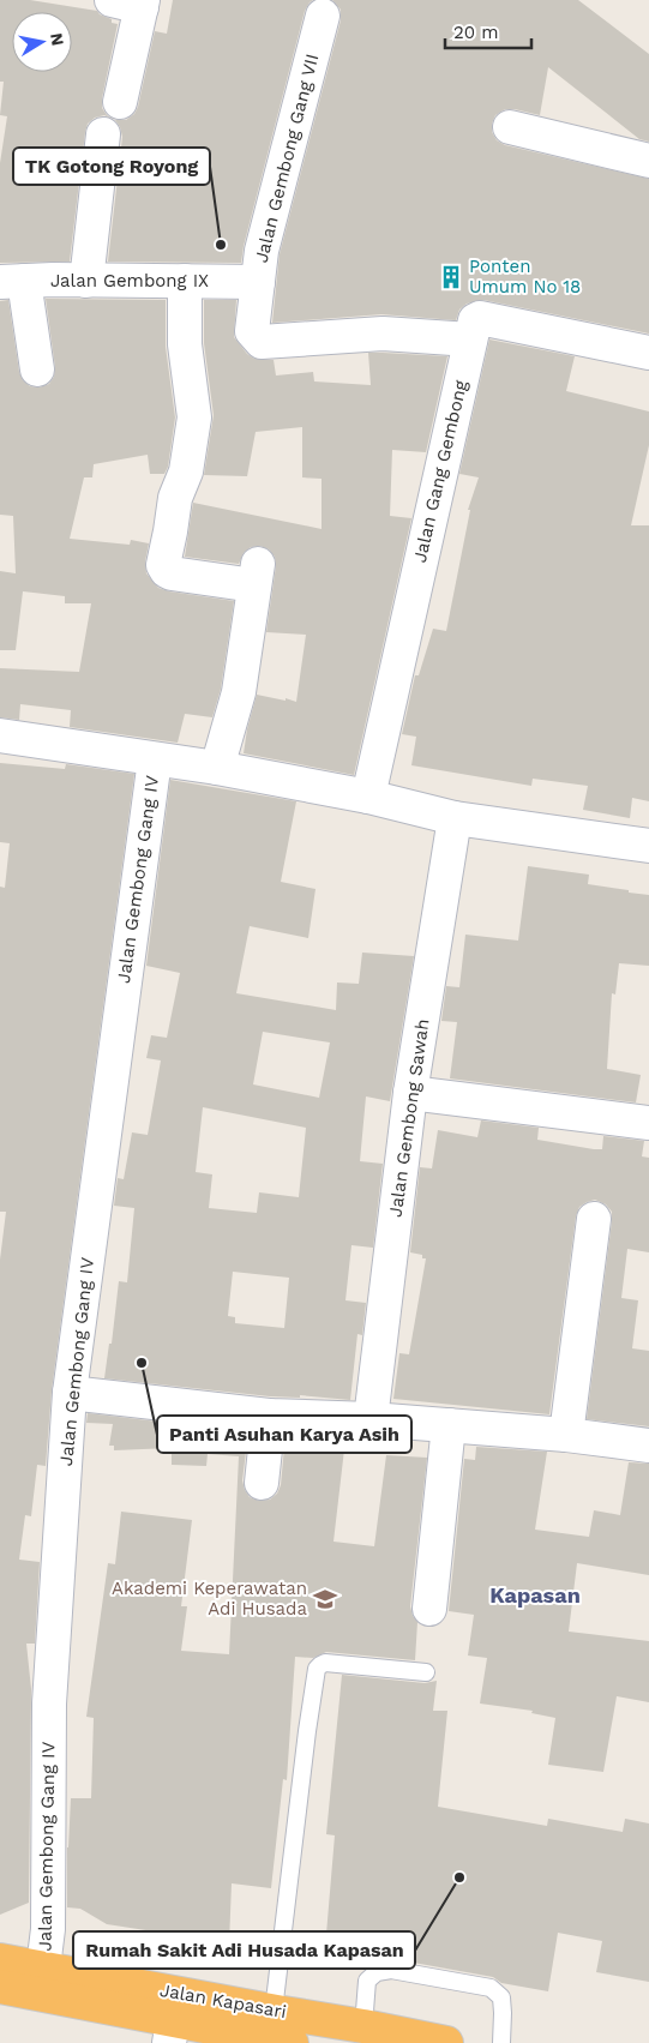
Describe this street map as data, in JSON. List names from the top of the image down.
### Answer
{
  "streets": {
    "highway": ["Jalan Kapasari"],
    "street": [
      "Jalan Gembong Gang VII",
      "Jalan Gembong IX",
      "Jalan Gang Gembong",
      "Jalan Gembong Gang IV",
      "Jalan Gembong Sawah"
    ]
  },
  "crossings": [
    ["Jalan Gembong Gang VII", "Jalan Gembong IX"],
    ["Jalan Gembong Gang VII", "Jalan Gang Gembong"],
    ["Jalan Gembong Gang IV", "Jalan Kapasari"]
  ],
  "districts": ["Kapasan"],
  "places": {
    "other": ["TK Gotong Royong", "Panti Asuhan Karya Asih", "Rumah Sakit Adi Husada Kapasan"],
    "building": ["Ponten Umum No 18"],
    "school or university": ["Akademi Keperawatan Adi Husada"]
  },
  "scale_bar": "20 m",
  "north": "right"
}
